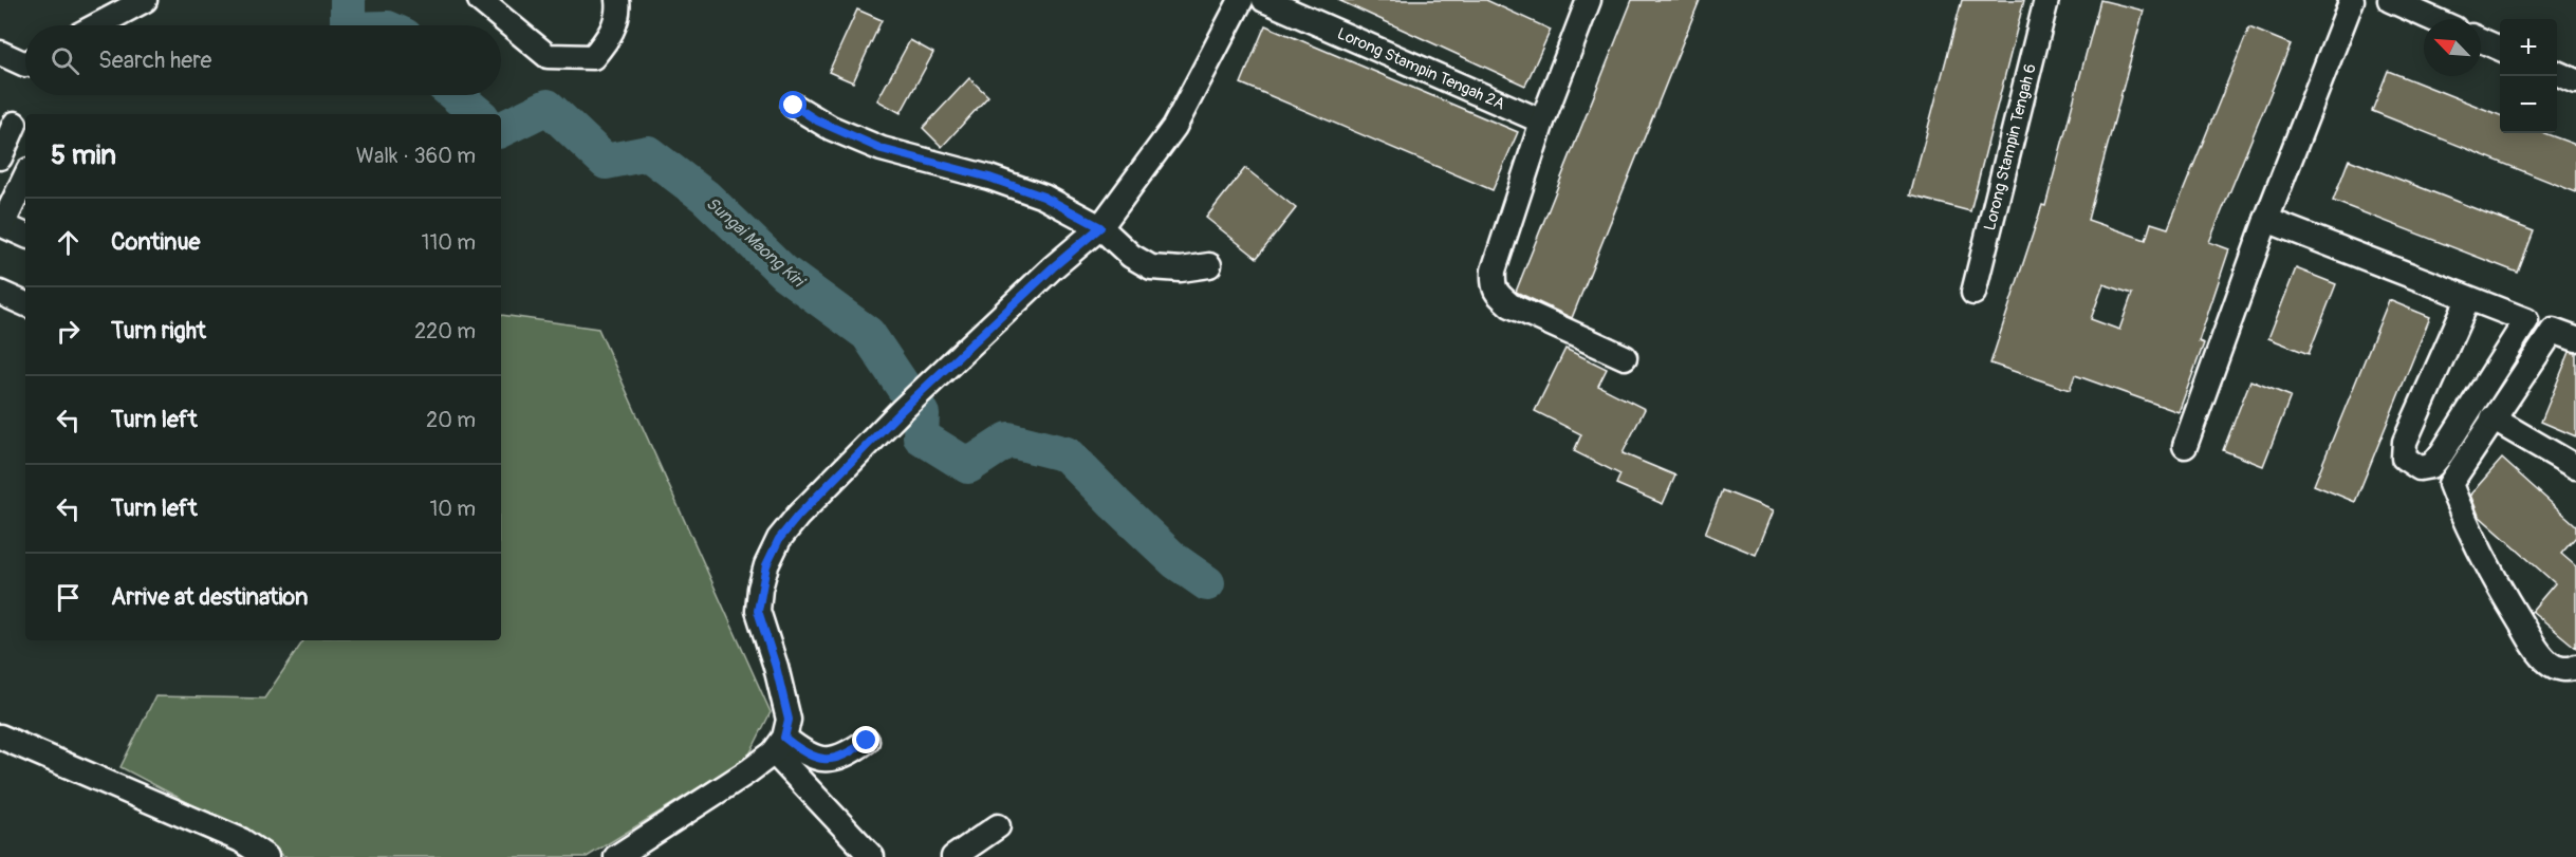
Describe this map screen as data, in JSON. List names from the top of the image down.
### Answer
{
  "streets": {
    "street": ["Lorong Stampin Tengah 2A", "Lorong Stampin Tengah 6"]
  },
  "water": ["Sungai Maong Kiri"],
  "north": "top left",
  "page": {
    "map_buttons": ["+", "−"],
    "search": "Search here",
    "heading": ["5 min", "Walk · 360 m"],
    "list": [
      ["Continue", "110 m"],
      ["Turn right", "220 m"],
      ["Turn left", "20 m"],
      ["Turn left", "10 m"],
      "Arrive at destination"
    ]
  }
}
